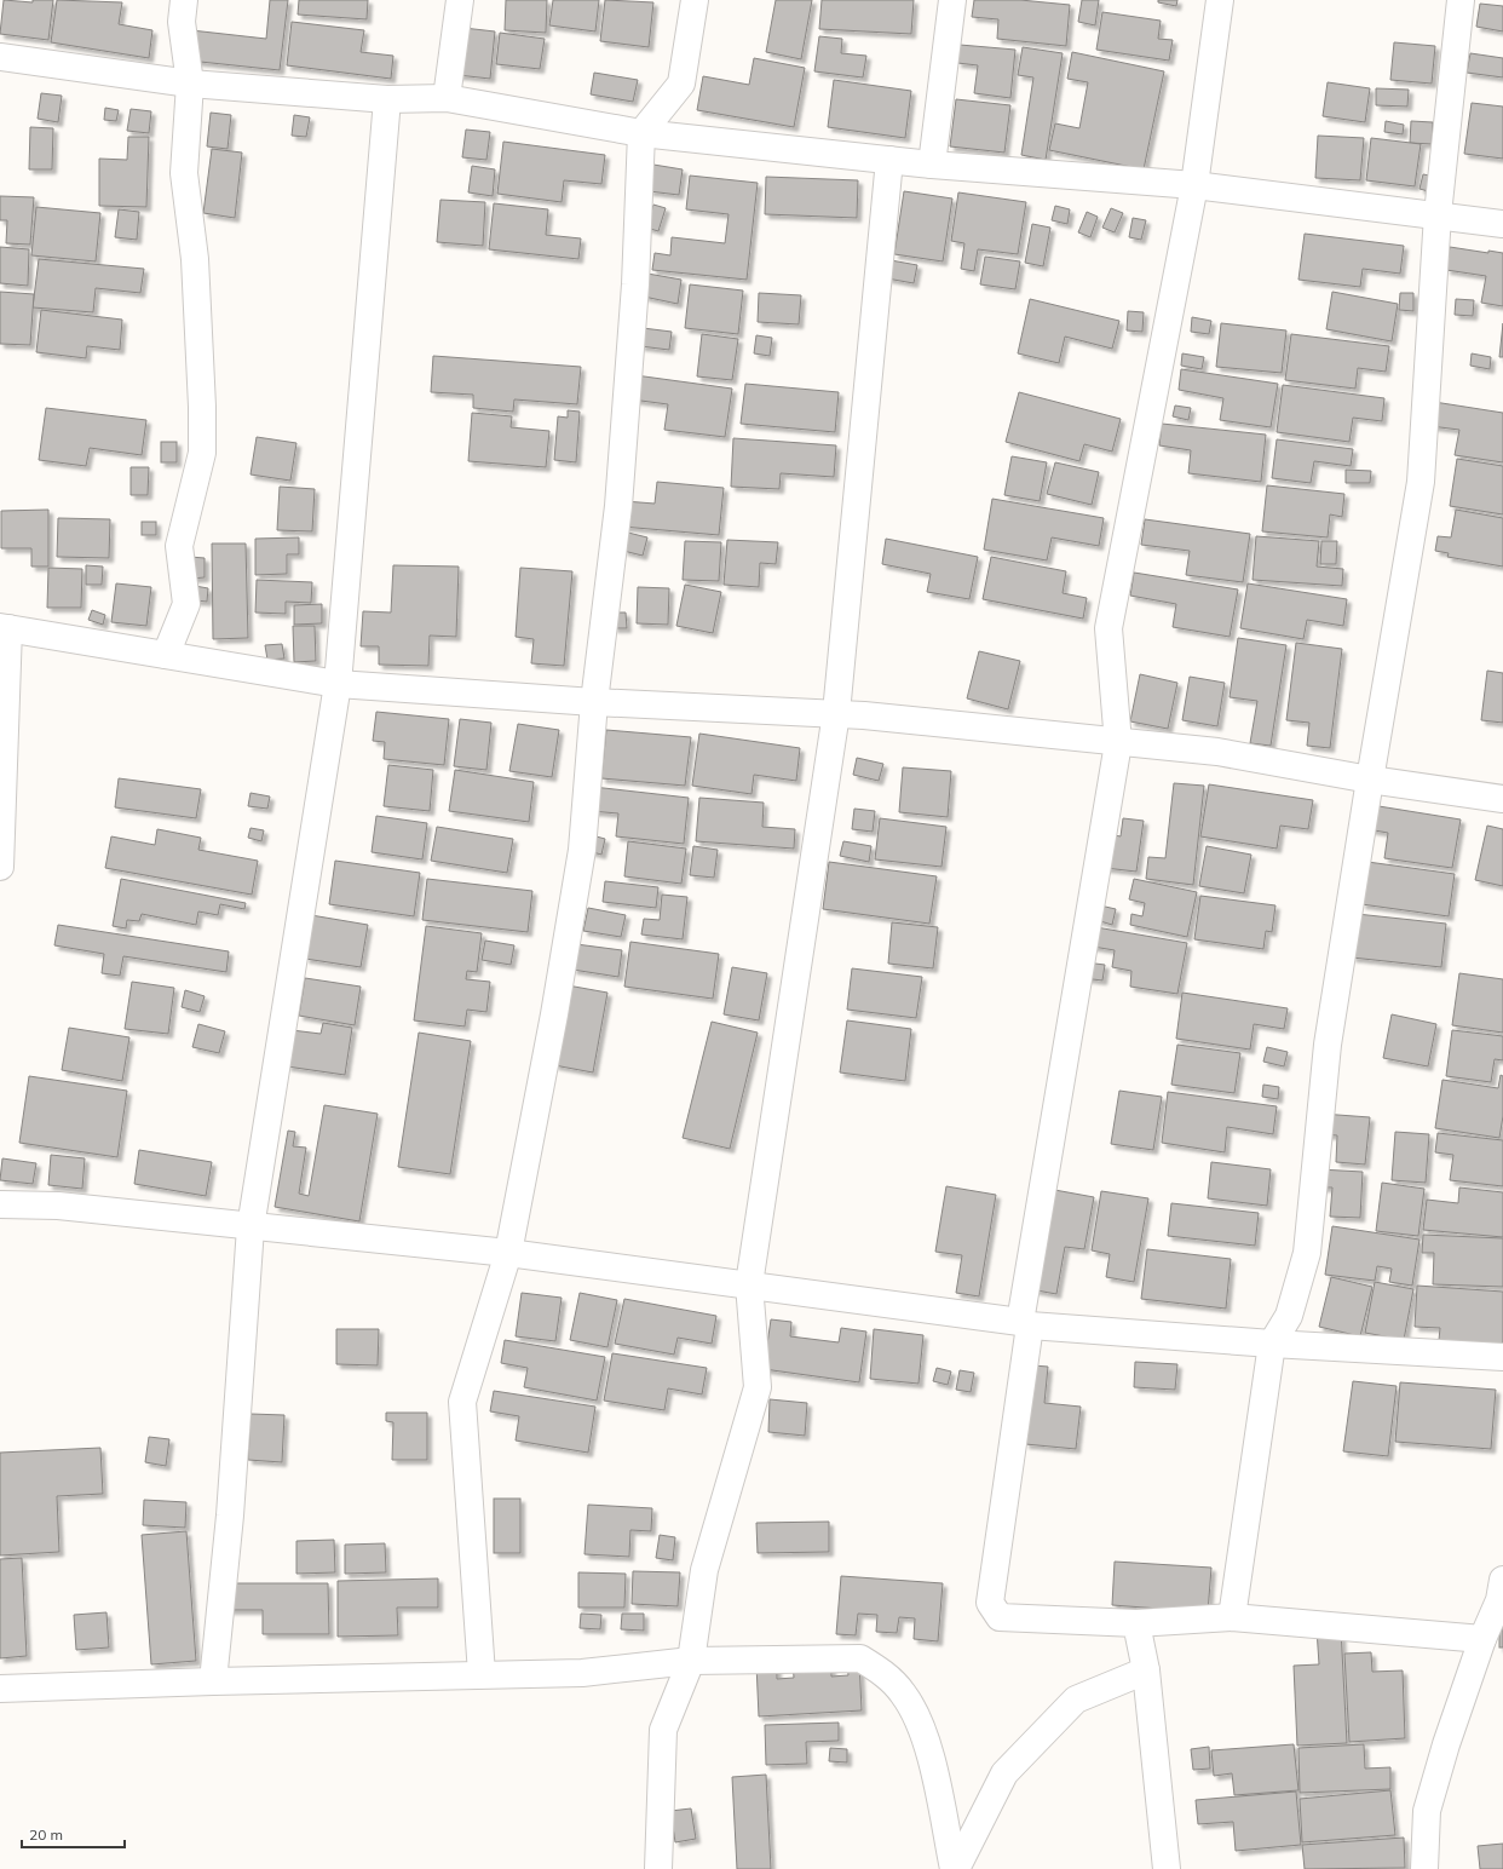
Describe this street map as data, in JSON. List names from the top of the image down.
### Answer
{
  "scale_bar": "20 m"
}
